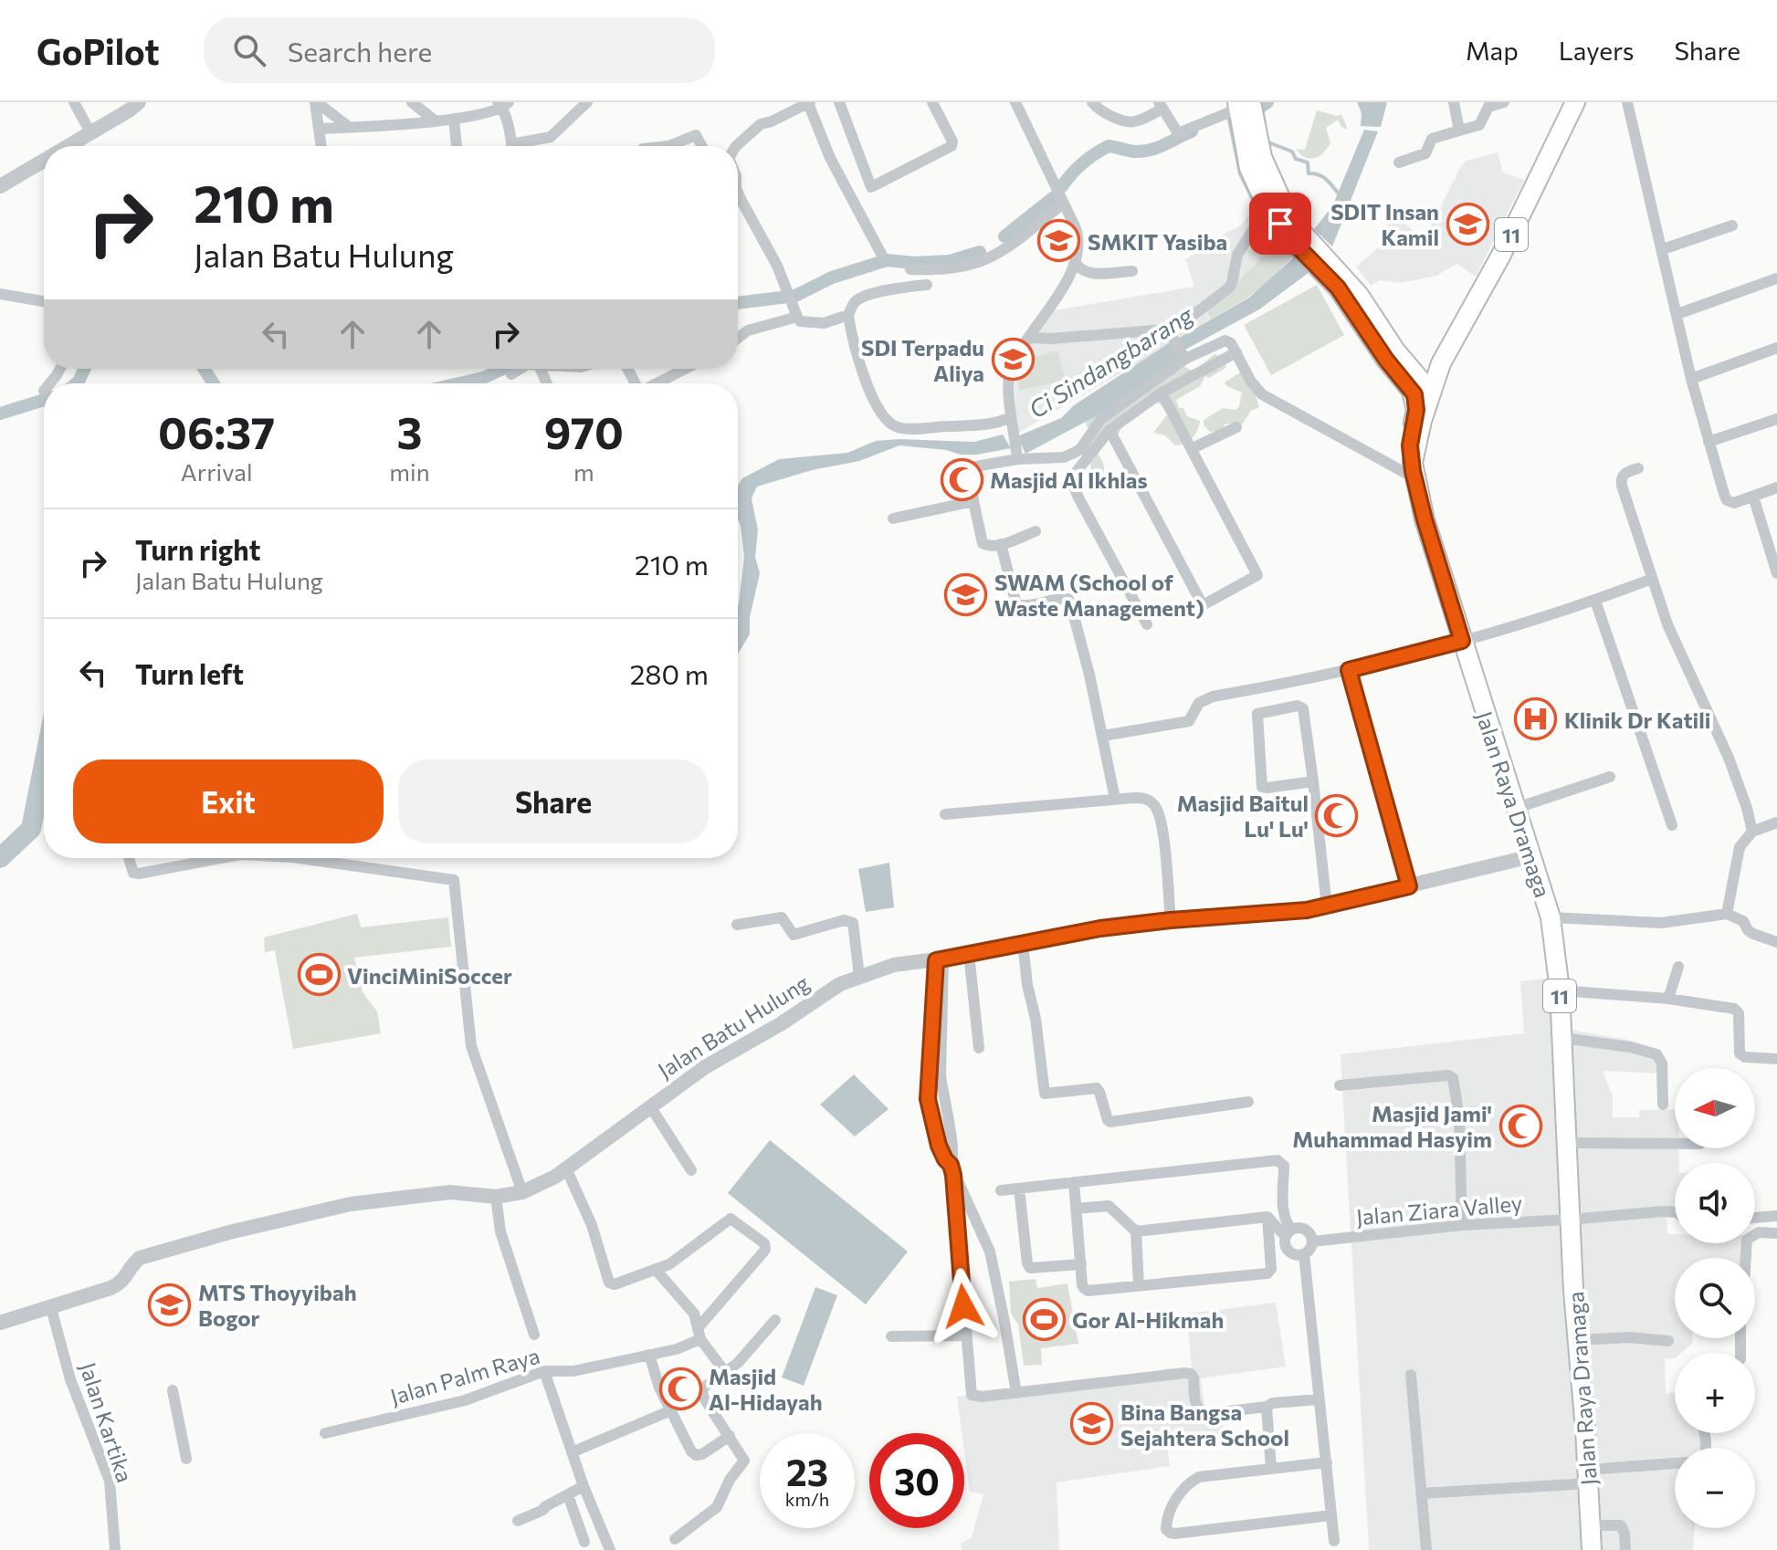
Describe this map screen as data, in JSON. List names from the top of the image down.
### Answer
{
  "streets": {
    "highway": ["11", "Jalan Raya Dramaga"],
    "street": [
      "Jalan Batu Hulung",
      "Jalan Ziara Valley",
      "Jalan Palm Raya",
      "Jalan Kartika"
    ]
  },
  "crossings": [
    ["11", "Jalan Raya Dramaga"],
    ["Jalan Raya Dramaga", "Jalan Batu Hulung"],
    ["Jalan Raya Dramaga", "Jalan Ziara Valley"],
    ["Jalan Batu Hulung", "Jalan Kartika"]
  ],
  "water": ["Ci Sindangbarang"],
  "places": {
    "school or university": [
      "SDIT Insan Kamil",
      "SMKIT Yasiba",
      "SDI Terpadu Aliya",
      "SWAM (School of Waste Management)",
      "MTS Thoyyibah Bogor",
      "Bina Bangsa Sejahtera School"
    ],
    "mosque": [
      "Masjid Al Ikhlas",
      "Masjid Baitul Lu' Lu'",
      "Masjid Jami' Muhammad Hasyim",
      "Masjid Al-Hidayah"
    ],
    "hospital": ["Klinik Dr Katili"],
    "sports": ["VinciMiniSoccer", "Gor Al-Hikmah"]
  },
  "north": "left",
  "page": {
    "header": "GoPilot",
    "search": "Search here",
    "nav": ["Map", "Layers", "Share"],
    "turn": ["210 m", "Jalan Batu Hulung"],
    "eta": [
      "06:37",
      "Arrival",
      "3",
      "min",
      "970",
      "m"
    ],
    "list": [
      {
        "name": "Turn right",
        "note": "Jalan Batu Hulung",
        "value": "210 m"
      },
      {
        "name": "Turn left",
        "value": "280 m"
      }
    ],
    "buttons": ["Exit", "Share"],
    "map_buttons": ["+", "−"],
    "speed": "23 km/h",
    "limit": "30"
  }
}
